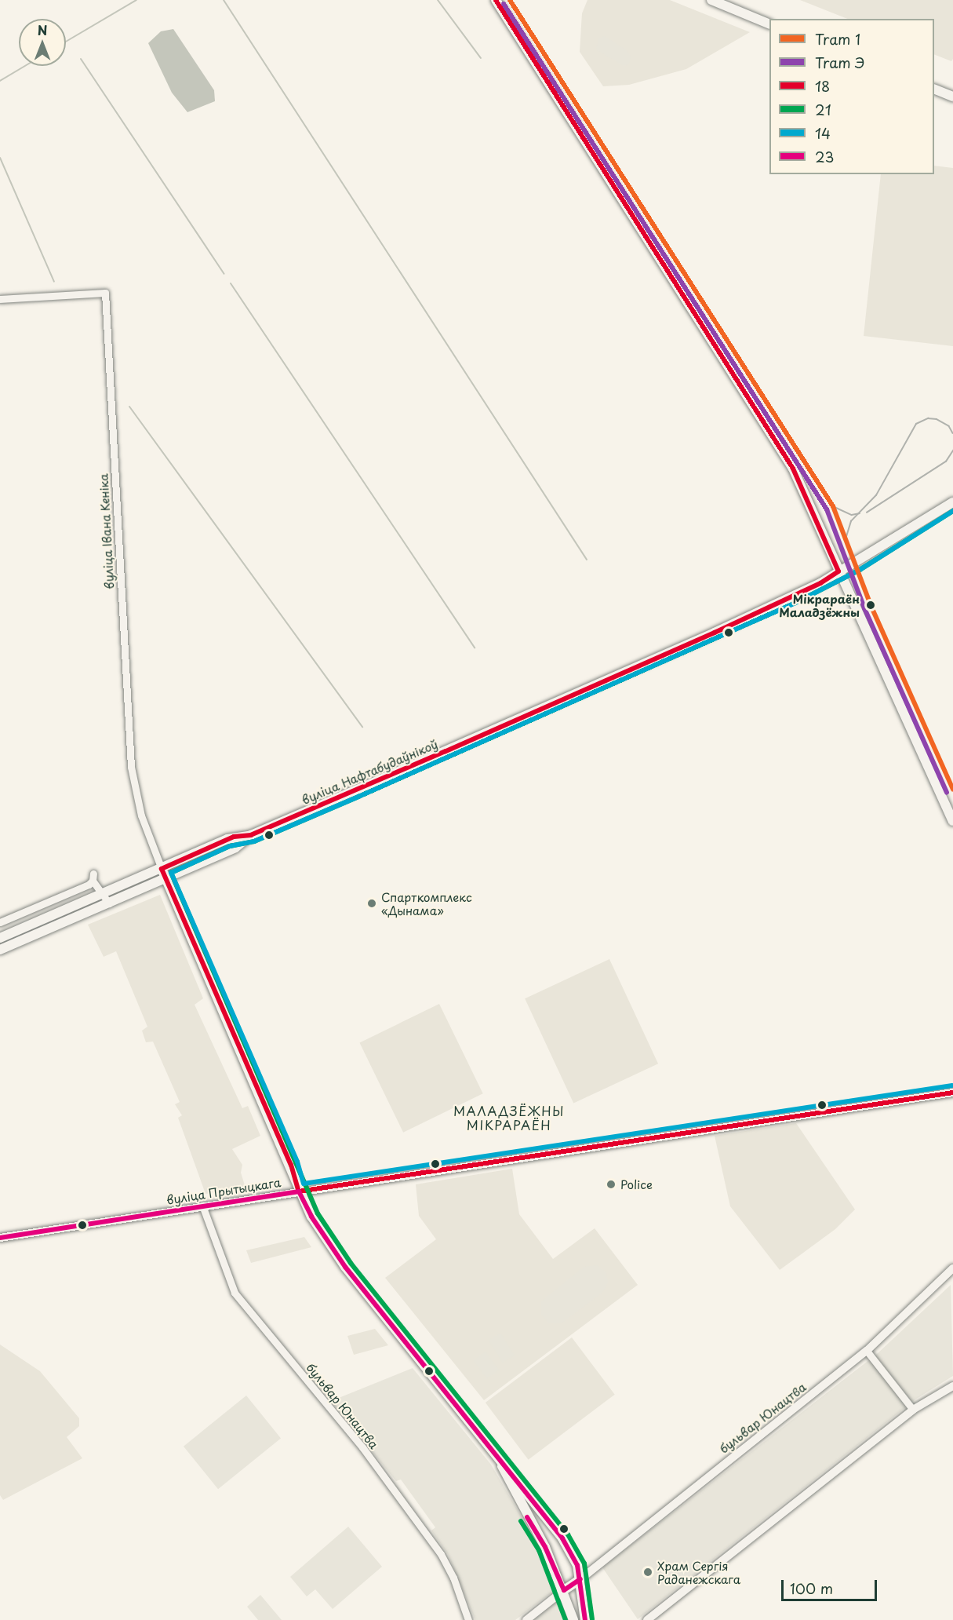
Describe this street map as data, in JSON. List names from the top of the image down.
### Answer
{
  "streets": {
    "main road": ["вуліца Нафтабудаўнікоў", "бульвар Юнацтва"],
    "street": ["вуліца Івана Кеніка", "вуліца Прытыцкага"]
  },
  "crossings": [
    ["вуліца Івана Кеніка", "вуліца Нафтабудаўнікоў"],
    ["вуліца Прытыцкага", "бульвар Юнацтва"]
  ],
  "districts": ["МАЛАДЗЁЖНЫ МІКРАРАЁН"],
  "places": [
    "Мікрараён Маладзёжны",
    "Спарткомплекс «Дынама»",
    "Police",
    "Храм Сергія Раданежскага"
  ],
  "lines": [
    "tram line 1",
    "transit line 18",
    "tram line Э",
    "transit line 21",
    "transit line 14",
    "transit line 23"
  ],
  "legend": [
    "Tram 1",
    "Tram Э",
    "18",
    "21",
    "14",
    "23"
  ],
  "scale_bar": "100 m",
  "north": "top"
}
